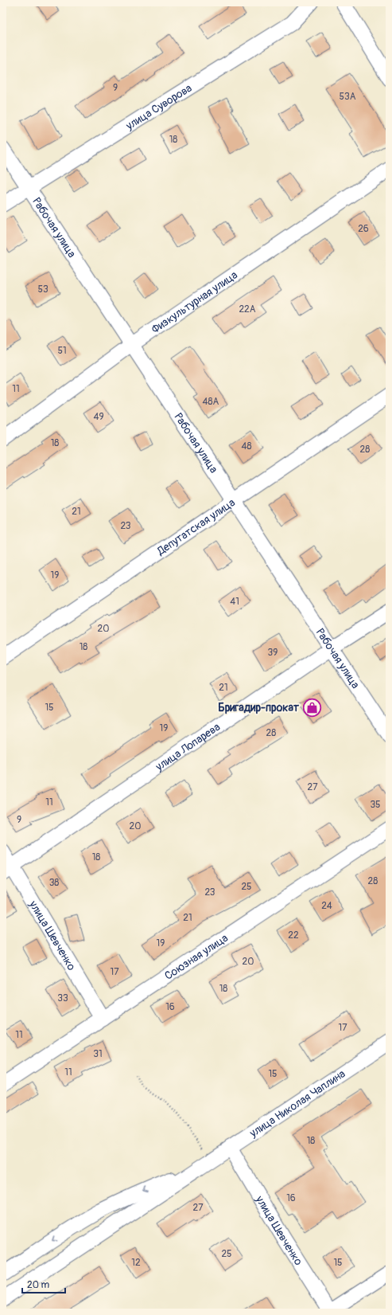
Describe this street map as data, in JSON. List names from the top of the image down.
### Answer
{
  "streets": {
    "street": [
      "улица Суворова",
      "Рабочая улица",
      "Физкультурная улица",
      "Депутатская улица",
      "улица Лопарева",
      "улица Шевченко",
      "Союзная улица",
      "улица Николая Чаплина"
    ]
  },
  "crossings": [
    ["улица Суворова", "Рабочая улица"],
    ["Рабочая улица", "Физкультурная улица"],
    ["Рабочая улица", "Депутатская улица"],
    ["Рабочая улица", "улица Лопарева"],
    ["улица Лопарева", "улица Шевченко"],
    ["улица Шевченко", "Союзная улица"],
    ["улица Шевченко", "улица Николая Чаплина"]
  ],
  "places": {
    "shop": ["Бригадир-прокат"]
  },
  "house_numbers": [
    "9",
    "53А",
    "18",
    "26",
    "53",
    "22А",
    "51",
    "11",
    "48А",
    "49",
    "18",
    "48",
    "28",
    "21",
    "23",
    "19",
    "41",
    "20",
    "18",
    "39",
    "21",
    "15",
    "19",
    "28",
    "27",
    "11",
    "35",
    "9",
    "20",
    "18",
    "28",
    "38",
    "25",
    "23",
    "24",
    "21",
    "22",
    "19",
    "20",
    "17",
    "18",
    "33",
    "16",
    "17",
    "11",
    "31",
    "11",
    "15",
    "18",
    "16",
    "27",
    "25",
    "12",
    "15"
  ],
  "scale_bar": "20 m"
}
